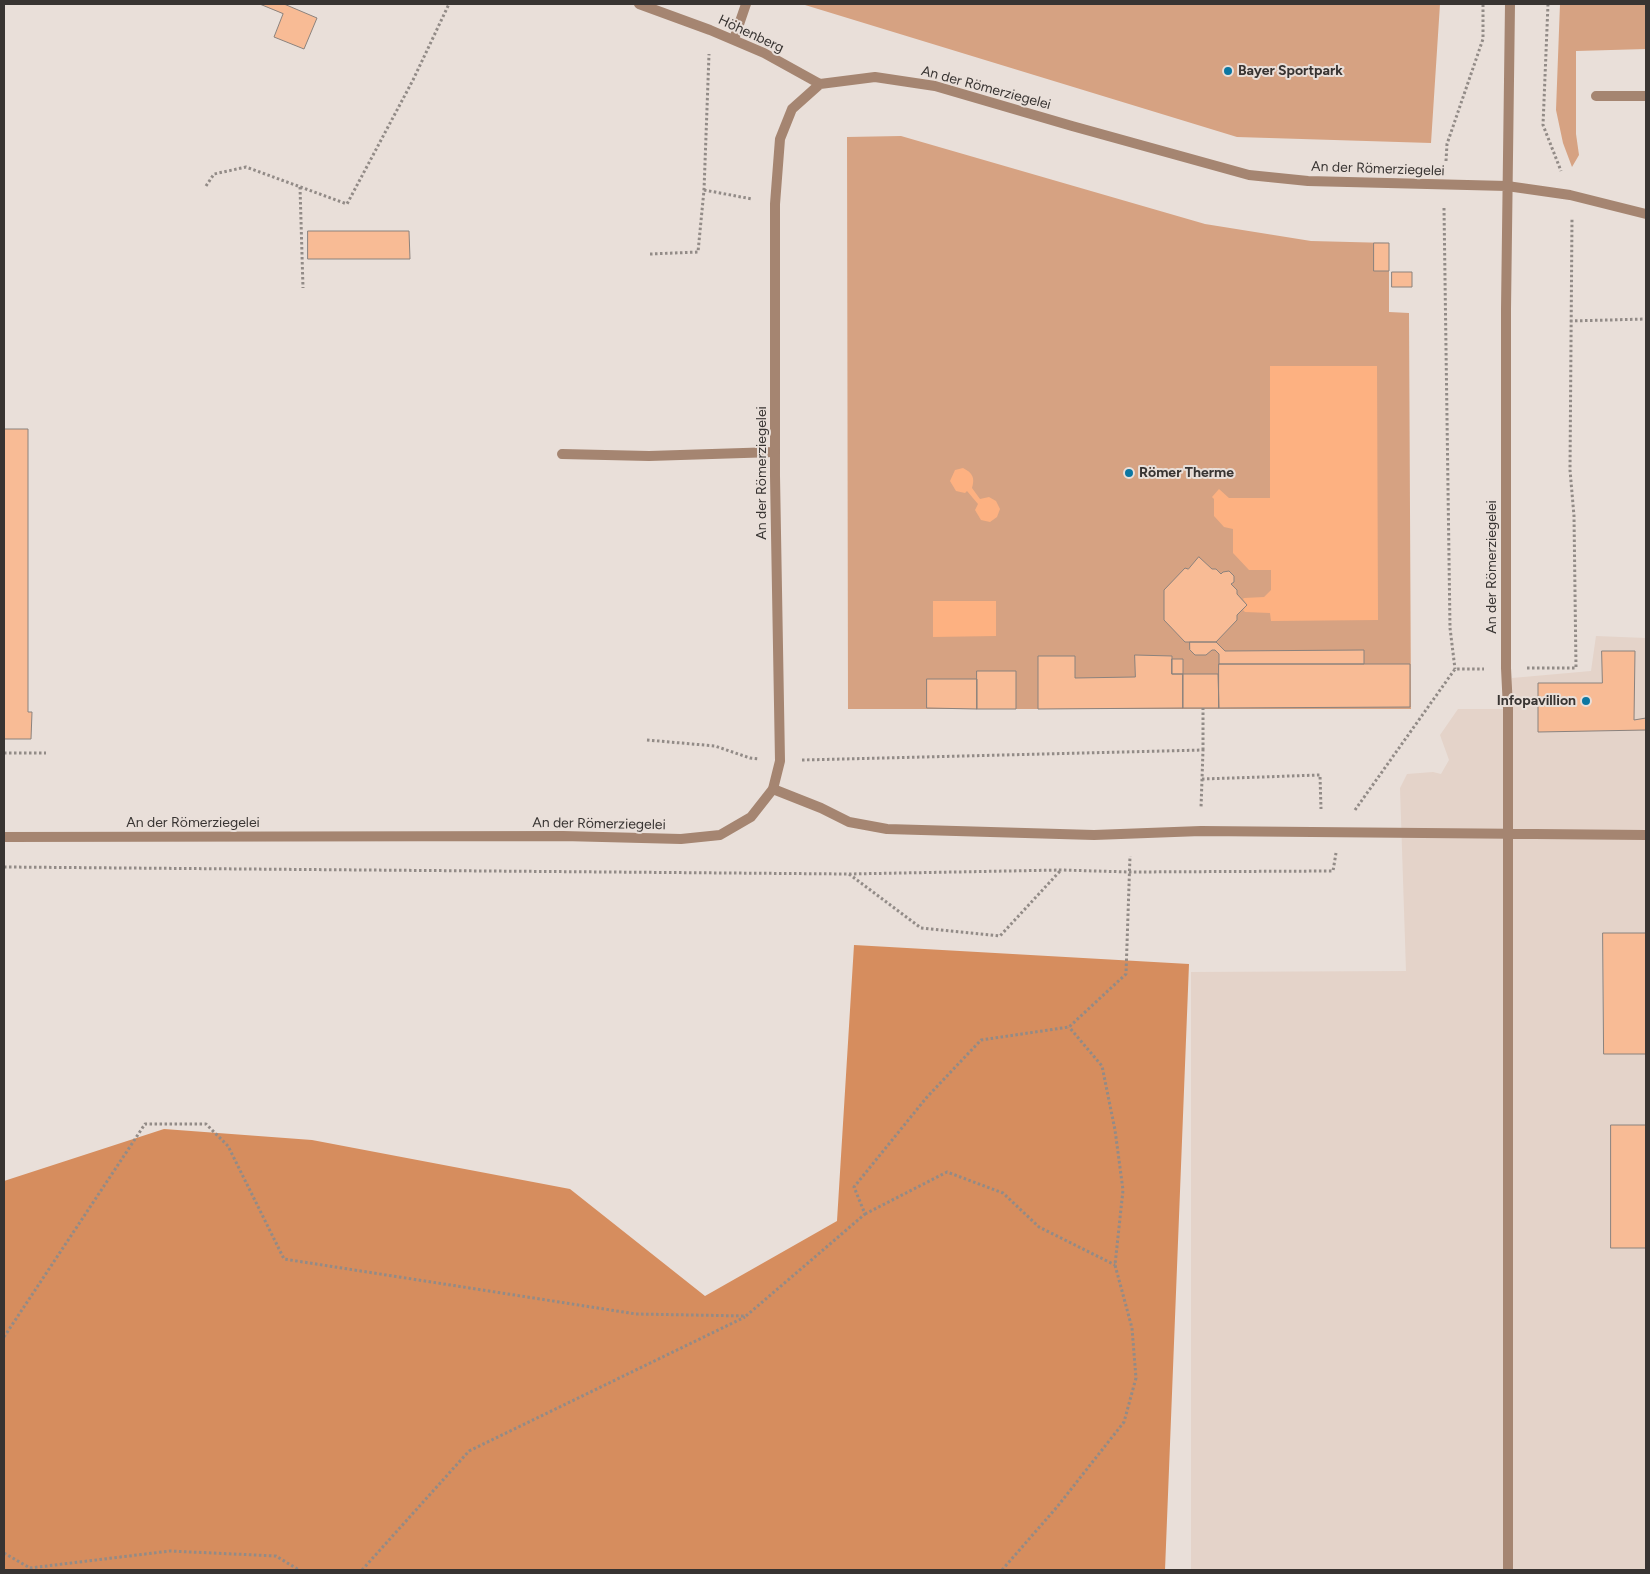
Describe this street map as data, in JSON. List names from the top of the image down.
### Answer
{
  "streets": {
    "street": ["Höhenberg", "An der Römerziegelei"]
  },
  "crossings": [
    ["Höhenberg", "An der Römerziegelei"]
  ],
  "places": ["Bayer Sportpark", "Römer Therme", "Infopavillion"]
}
